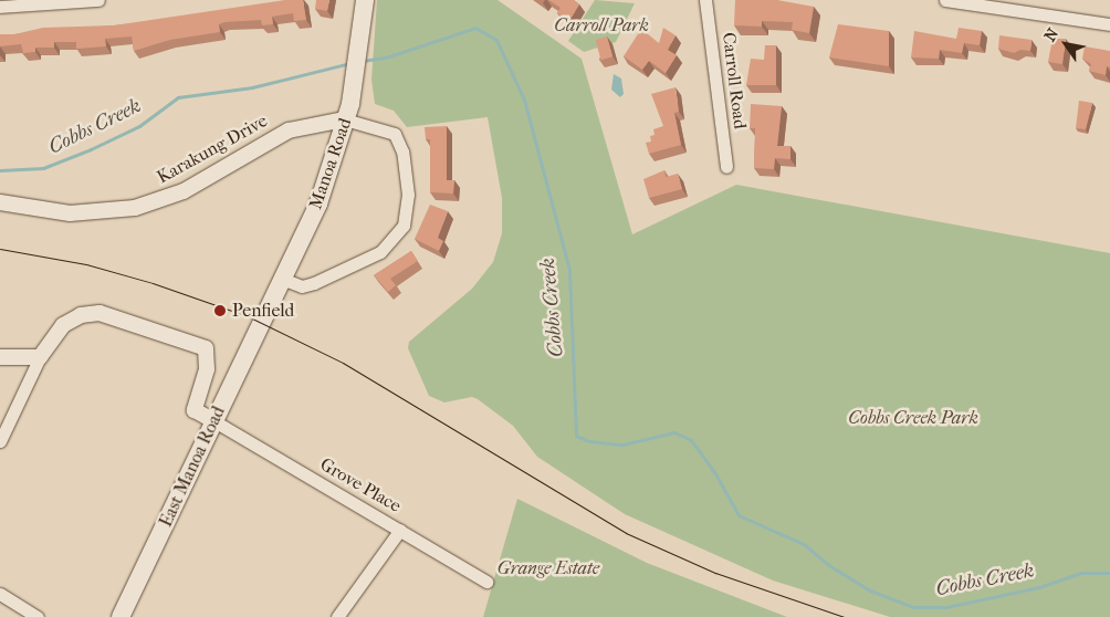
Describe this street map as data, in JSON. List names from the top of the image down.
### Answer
{
  "streets": {
    "main road": ["Manoa Road", "East Manoa Road"],
    "street": ["Carroll Road", "Karakung Drive", "Grove Place"]
  },
  "crossings": [
    ["Karakung Drive", "Manoa Road"],
    ["Manoa Road", "East Manoa Road"],
    ["East Manoa Road", "Grove Place"]
  ],
  "water": ["Cobbs Creek"],
  "parks": ["Carroll Park", "Cobbs Creek Park", "Grange Estate"],
  "places": ["Penfield"],
  "north": "top left"
}
